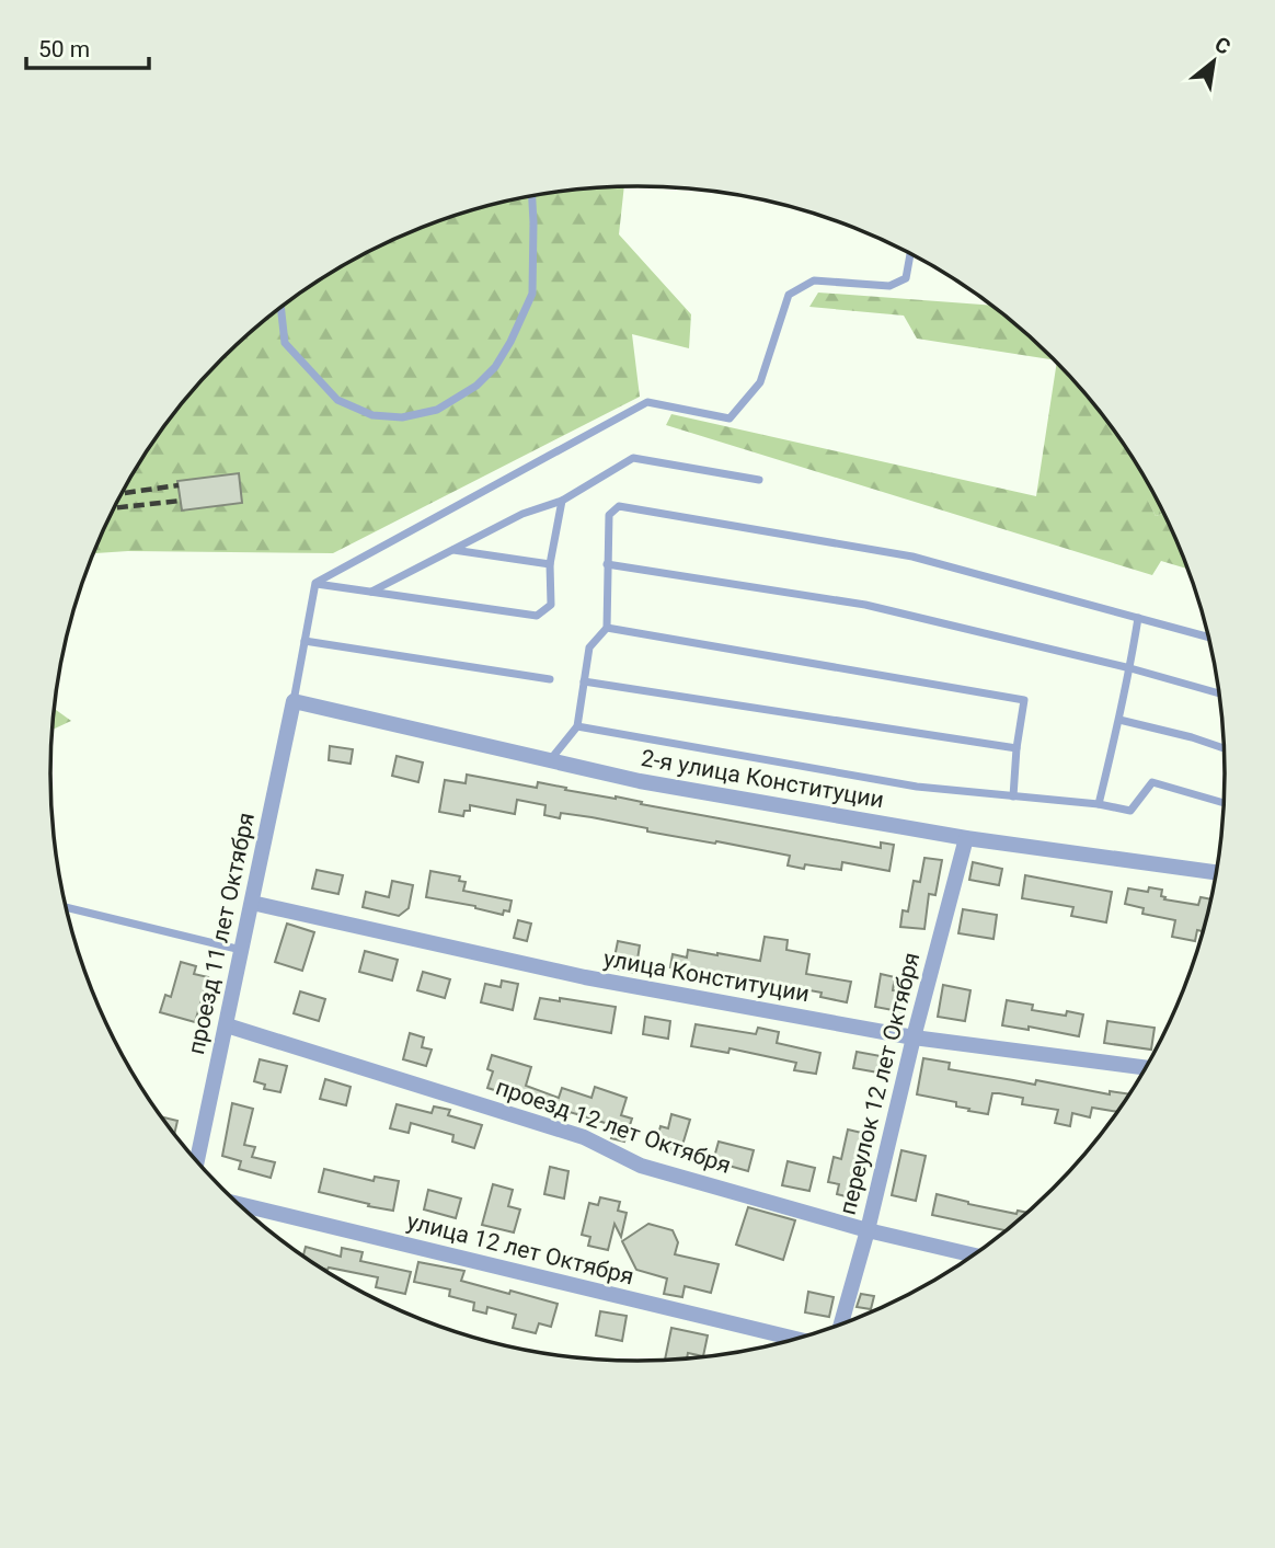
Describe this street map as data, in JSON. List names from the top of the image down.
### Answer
{
  "streets": {
    "street": [
      "2-я улица Конституции",
      "проезд 11 лет Октября",
      "улица Конституции",
      "переулок 12 лет Октября",
      "проезд 12 лет Октября",
      "улица 12 лет Октября"
    ]
  },
  "crossings": [
    ["2-я улица Конституции", "проезд 11 лет Октября"],
    ["2-я улица Конституции", "переулок 12 лет Октября"],
    ["проезд 11 лет Октября", "улица Конституции"],
    ["проезд 11 лет Октября", "проезд 12 лет Октября"],
    ["улица Конституции", "переулок 12 лет Октября"],
    ["переулок 12 лет Октября", "проезд 12 лет Октября"]
  ],
  "scale_bar": "50 m",
  "north": "top right"
}
